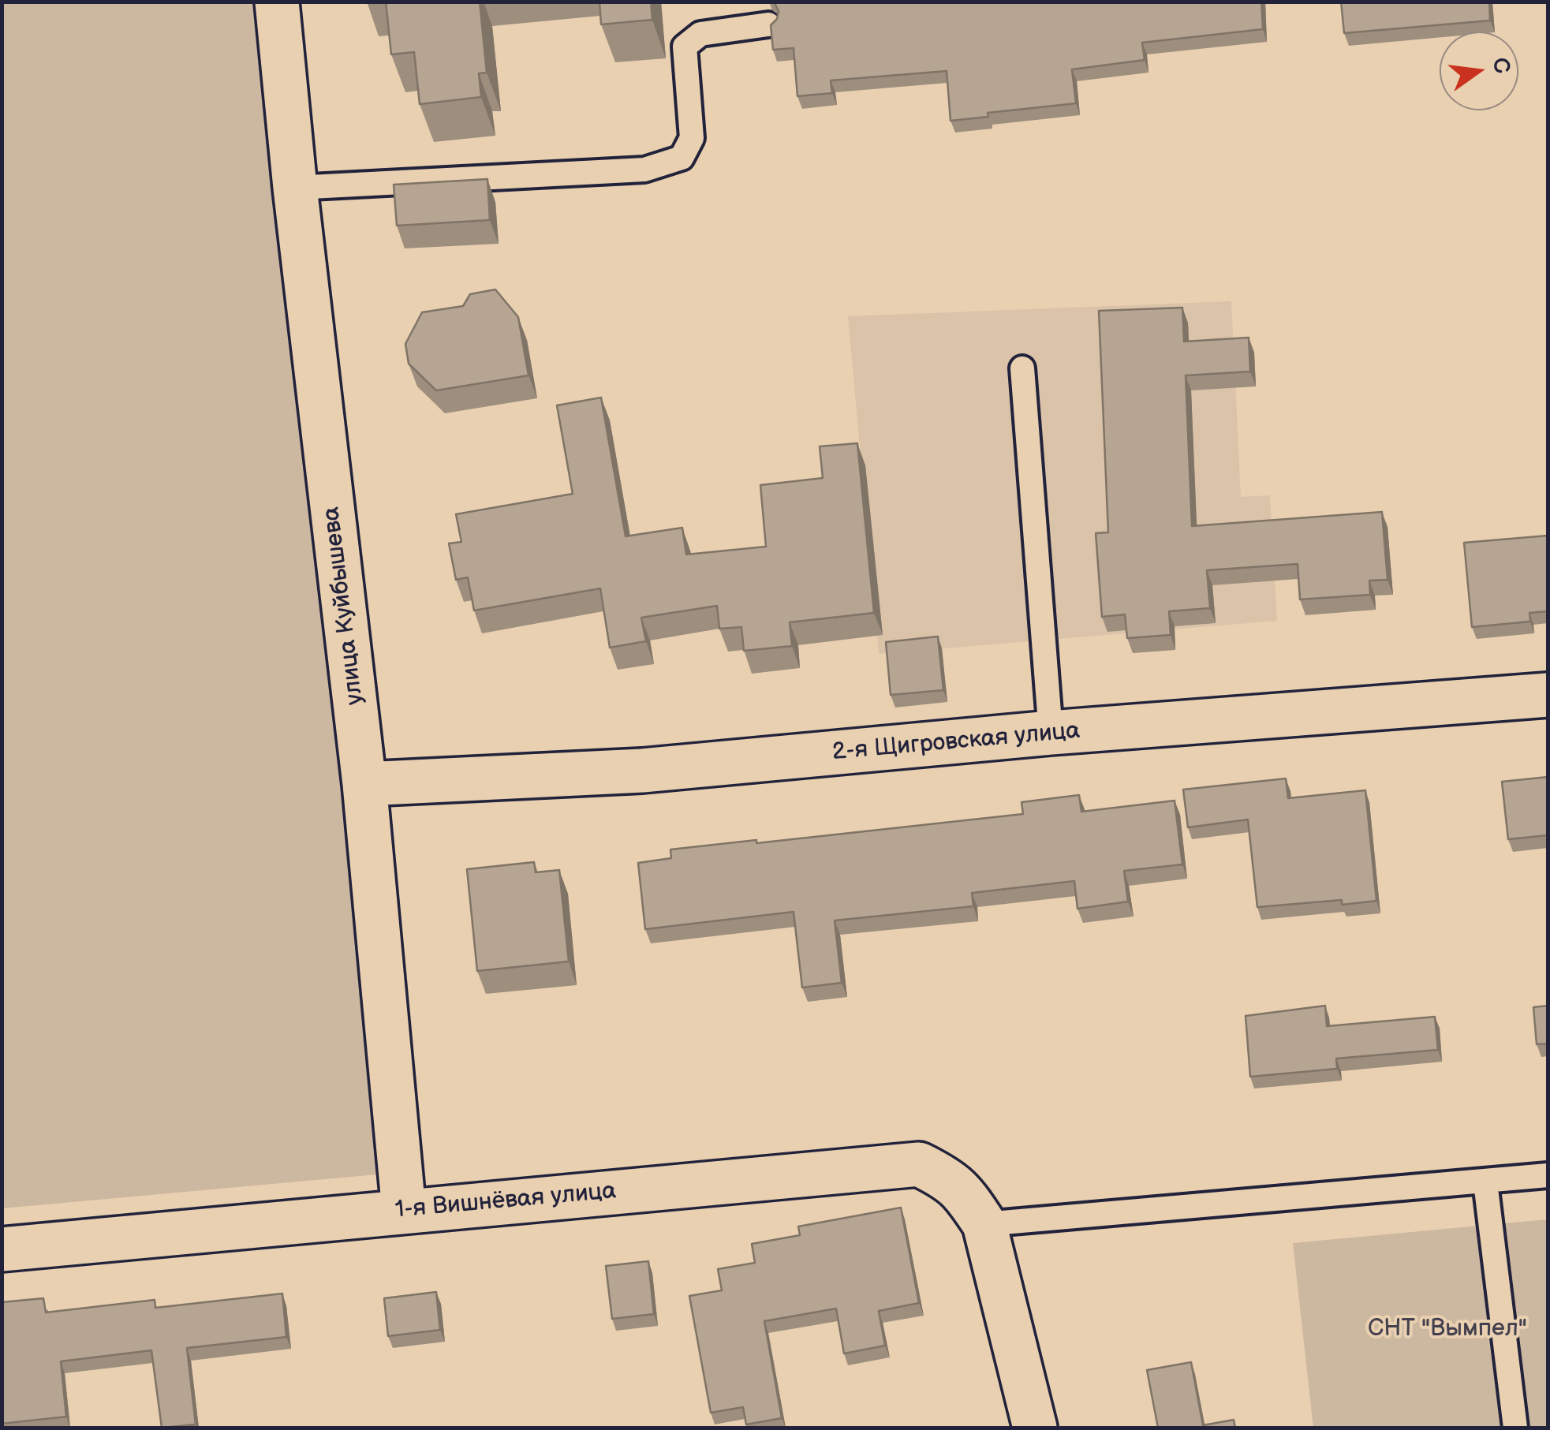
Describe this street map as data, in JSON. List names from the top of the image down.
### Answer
{
  "streets": {
    "street": ["улица Куйбышева", "2-я Щигровская улица", "1-я Вишнёвая улица"]
  },
  "crossings": [
    ["улица Куйбышева", "2-я Щигровская улица"],
    ["улица Куйбышева", "1-я Вишнёвая улица"]
  ],
  "parks": ["СНТ \"Вымпел\""],
  "north": "right"
}
